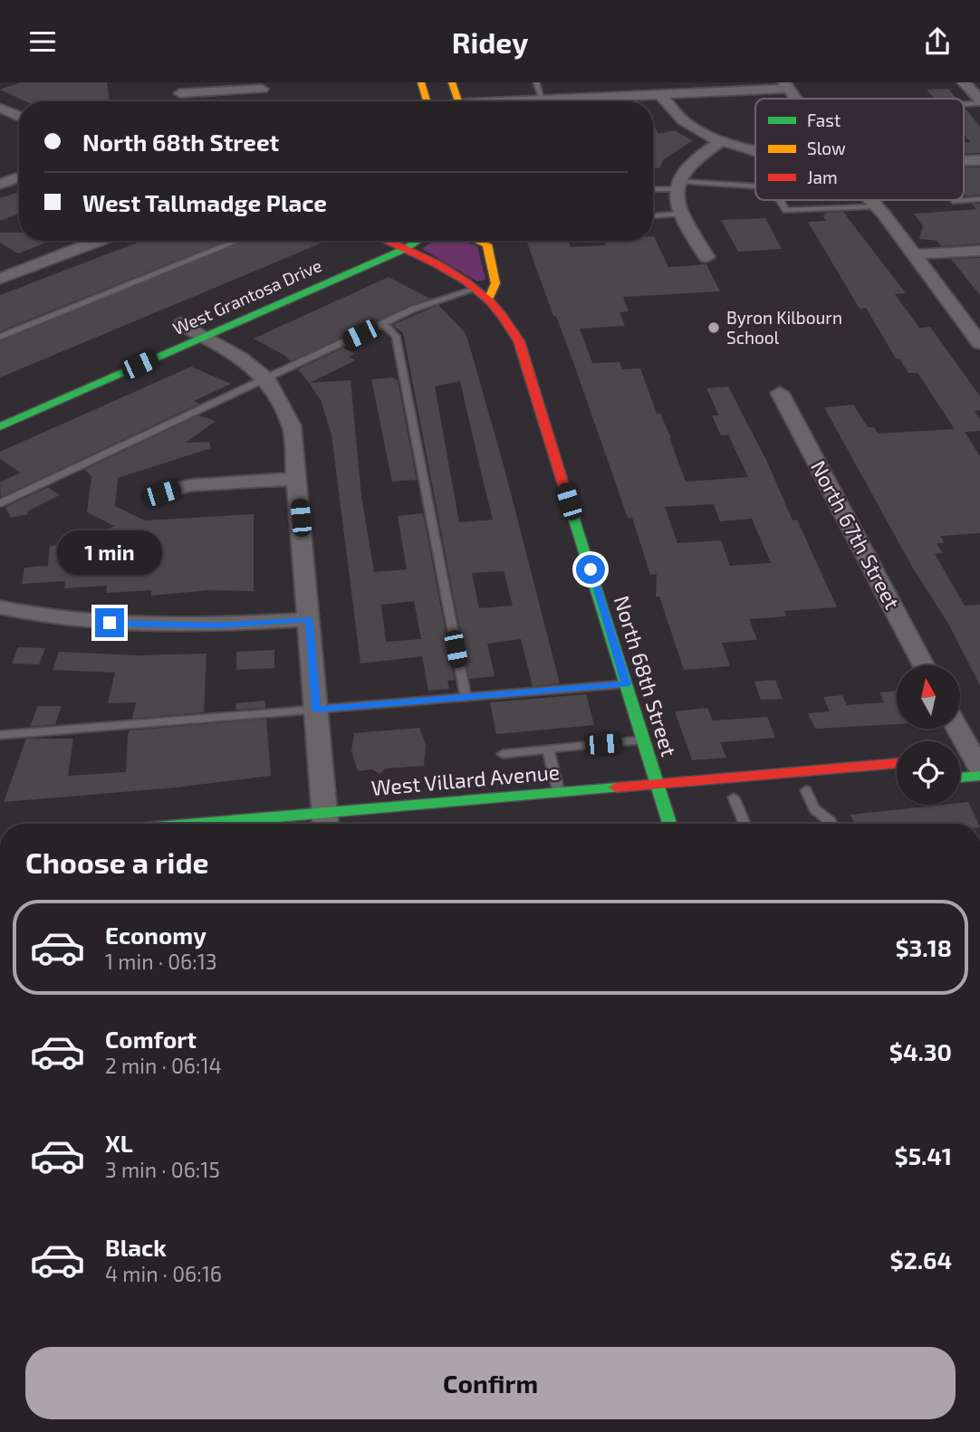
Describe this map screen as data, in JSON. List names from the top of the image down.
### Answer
{
  "streets": {
    "street": [
      "West Grantosa Drive",
      "North 67th Street",
      "North 68th Street",
      "West Villard Avenue"
    ]
  },
  "crossings": [
    ["West Grantosa Drive", "North 68th Street"],
    ["North 68th Street", "West Villard Avenue"]
  ],
  "places": ["Byron Kilbourn School"],
  "legend": ["Fast", "Slow", "Jam"],
  "north": "top",
  "page": {
    "header": "Ridey",
    "banner": ["North 68th Street", "West Tallmadge Place"],
    "bubble": "1 min",
    "heading": "Choose a ride",
    "list": [
      {
        "name": "Economy",
        "note": "1 min · 06:13",
        "value": "$3.18"
      },
      {
        "name": "Comfort",
        "note": "2 min · 06:14",
        "value": "$4.30"
      },
      {
        "name": "XL",
        "note": "3 min · 06:15",
        "value": "$5.41"
      },
      {
        "name": "Black",
        "note": "4 min · 06:16",
        "value": "$2.64"
      }
    ],
    "buttons": "Confirm"
  }
}
